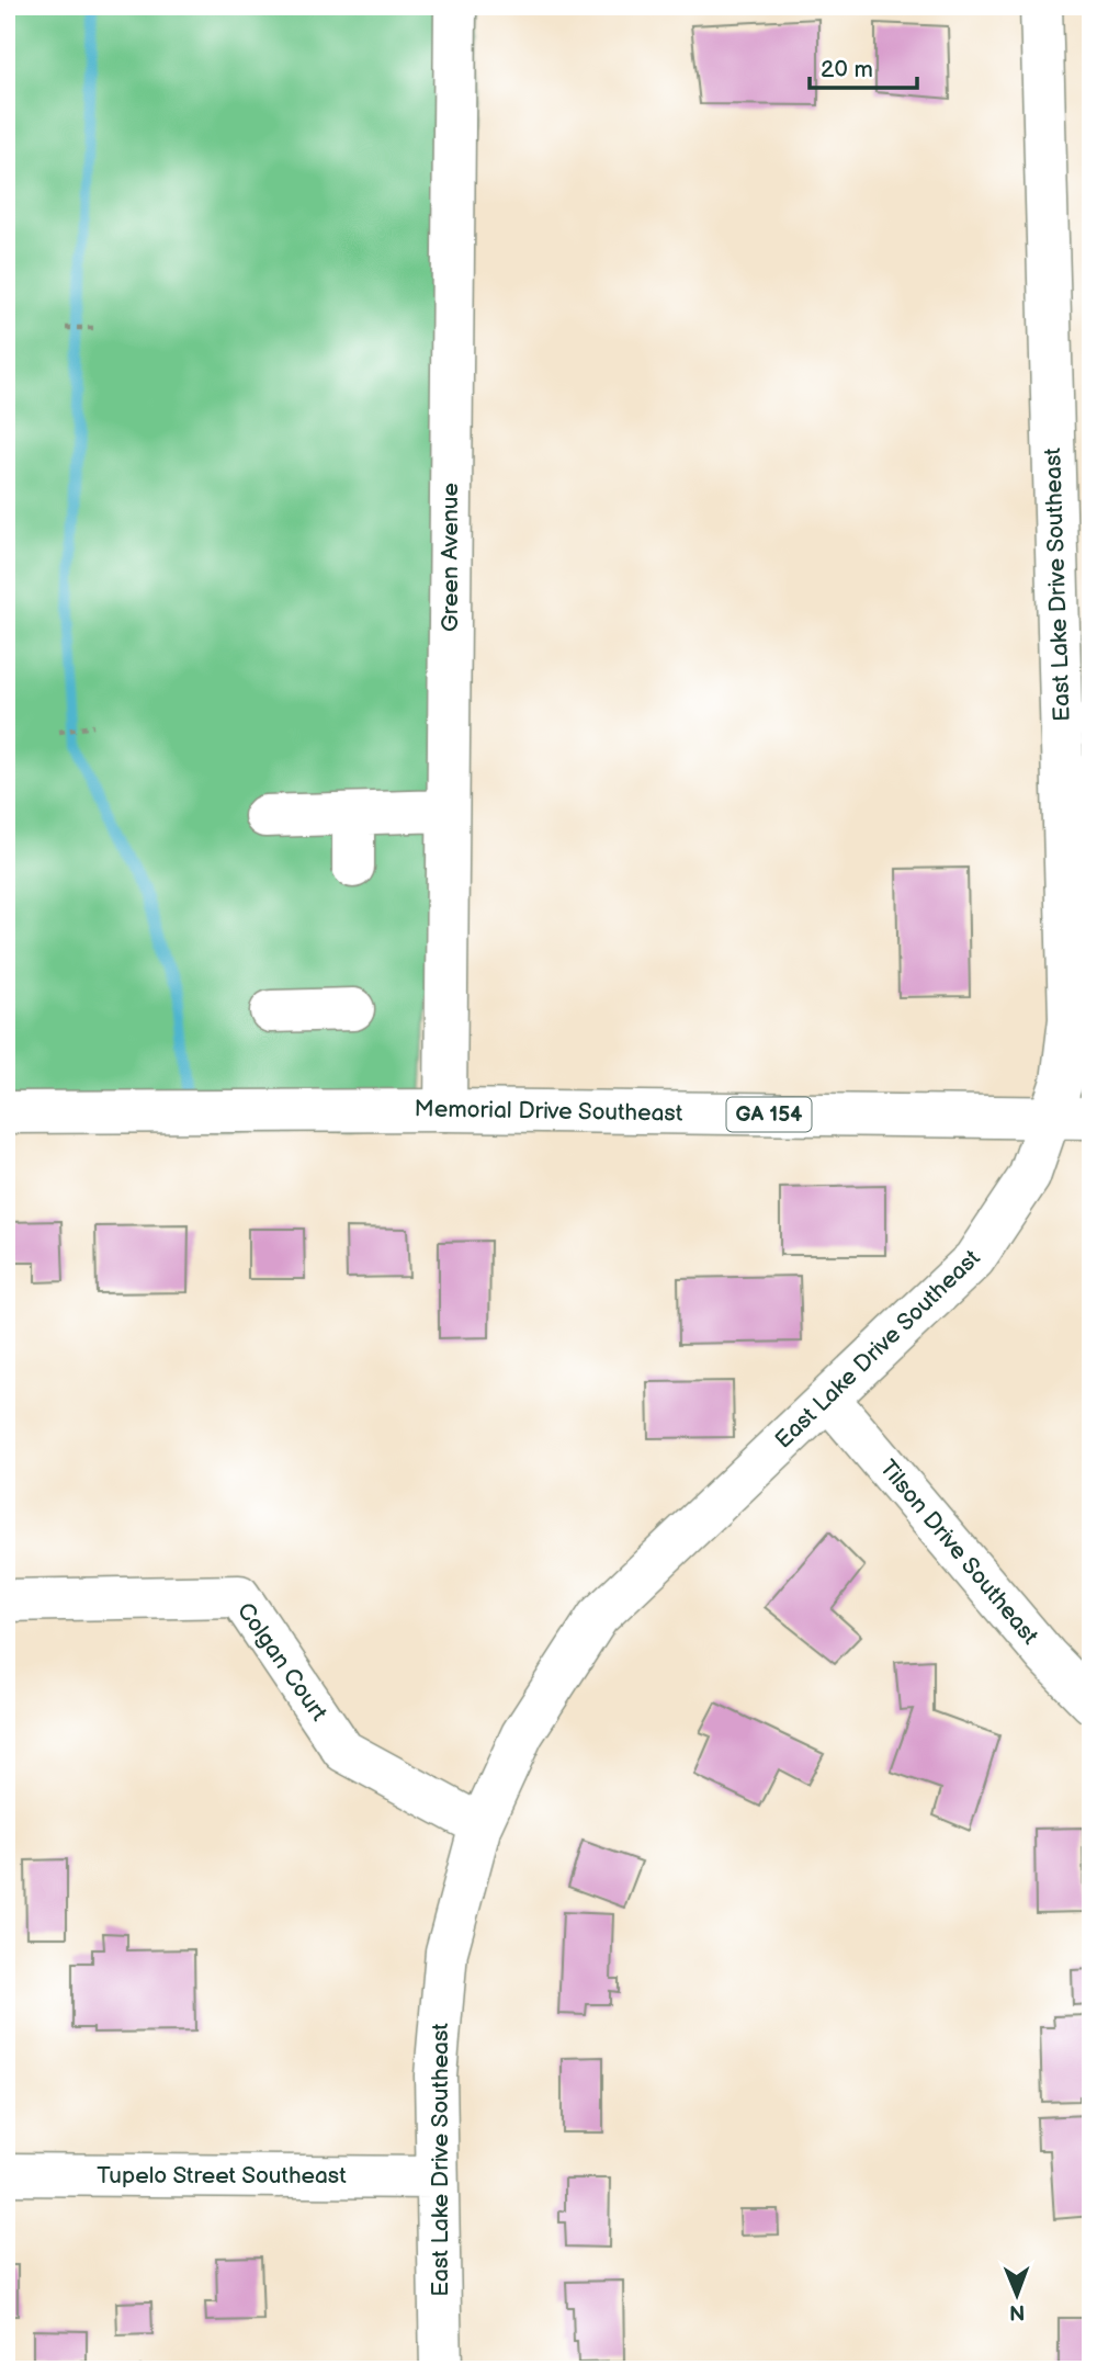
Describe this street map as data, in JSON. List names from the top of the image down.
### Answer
{
  "streets": {
    "street": [
      "Green Avenue",
      "East Lake Drive Southeast",
      "Memorial Drive Southeast",
      "GA 154",
      "Tilson Drive Southeast",
      "Colgan Court",
      "Tupelo Street Southeast"
    ]
  },
  "crossings": [
    ["Green Avenue", "Memorial Drive Southeast"],
    ["East Lake Drive Southeast", "Memorial Drive Southeast"],
    ["East Lake Drive Southeast", "Tilson Drive Southeast"],
    ["East Lake Drive Southeast", "Colgan Court"],
    ["East Lake Drive Southeast", "Tupelo Street Southeast"]
  ],
  "scale_bar": "20 m",
  "north": "bottom"
}
